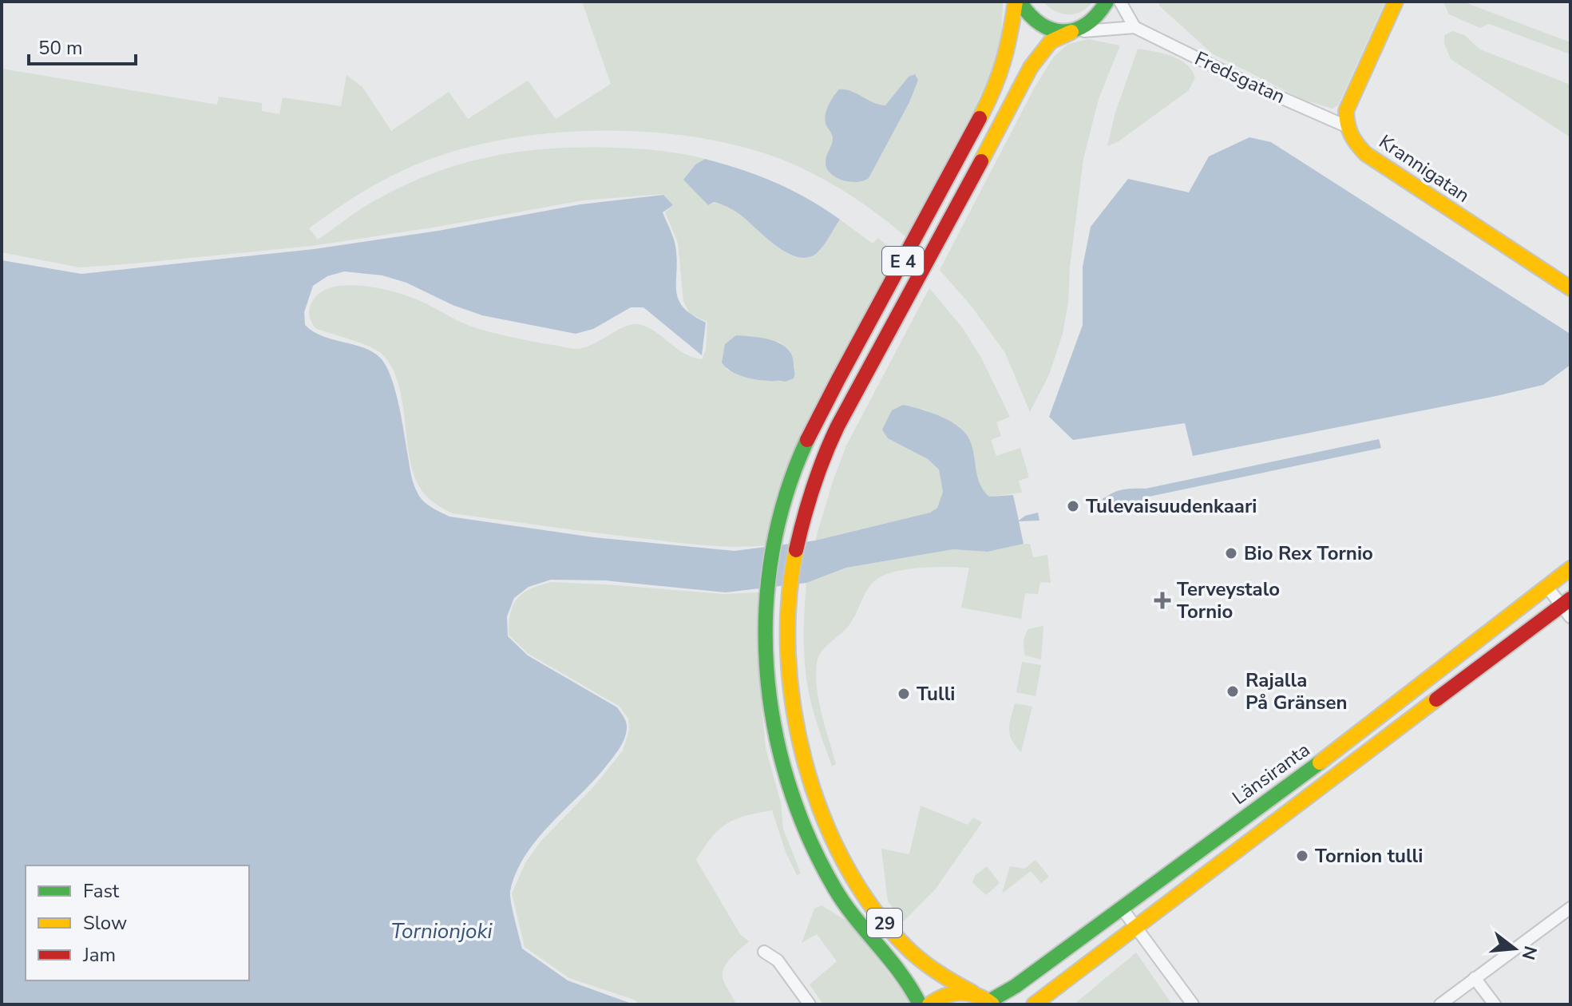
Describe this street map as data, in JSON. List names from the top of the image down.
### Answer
{
  "streets": {
    "main road": [
      "Krannigatan",
      "E 4",
      "Länsiranta",
      "29"
    ],
    "street": ["Fredsgatan"]
  },
  "crossings": [
    ["Fredsgatan", "Krannigatan"],
    ["E 4", "29"],
    ["Länsiranta", "29"]
  ],
  "water": ["Tornionjoki"],
  "places": {
    "other": [
      "Tulevaisuudenkaari",
      "Bio Rex Tornio",
      "Rajalla På Gränsen",
      "Tulli",
      "Tornion tulli"
    ],
    "health": ["Terveystalo Tornio"]
  },
  "legend": ["Fast", "Slow", "Jam"],
  "scale_bar": "50 m",
  "north": "right"
}
